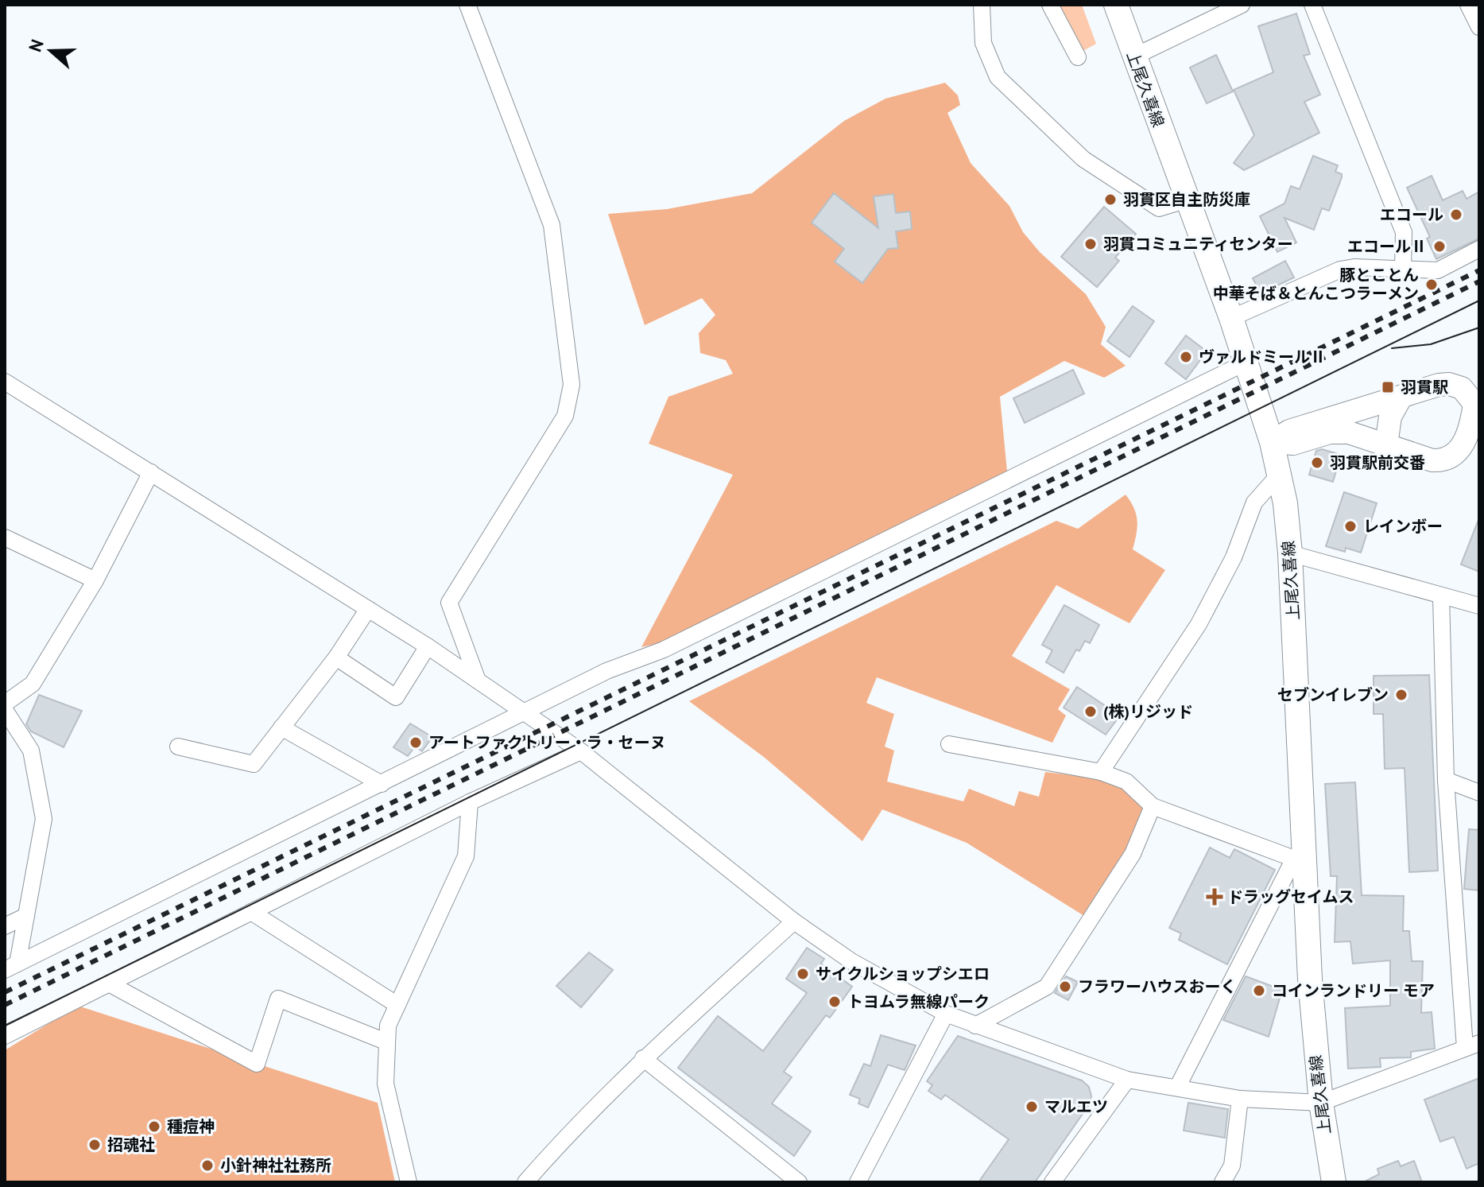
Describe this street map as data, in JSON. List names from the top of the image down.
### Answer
{
  "streets": {
    "main road": ["上尾久喜線"]
  },
  "places": {
    "other": [
      "羽貫区自主防災庫",
      "エコール",
      "羽貫コミュニティセンター",
      "エコールⅡ",
      "豚とことん 中華そば＆とんこつラーメン",
      "ヴァルドミールⅡ",
      "羽貫駅前交番",
      "レインボー",
      "セブンイレブン",
      "(株)リジッド",
      "アートファクトリー・ラ・セーヌ",
      "サイクルショップシエロ",
      "フラワーハウスおーく",
      "コインランドリー モア",
      "トヨムラ無線パーク",
      "マルエツ",
      "種痘神",
      "招魂社",
      "小針神社社務所"
    ],
    "transit": ["羽貫駅"],
    "health": ["ドラッグセイムス"]
  },
  "north": "left"
}
